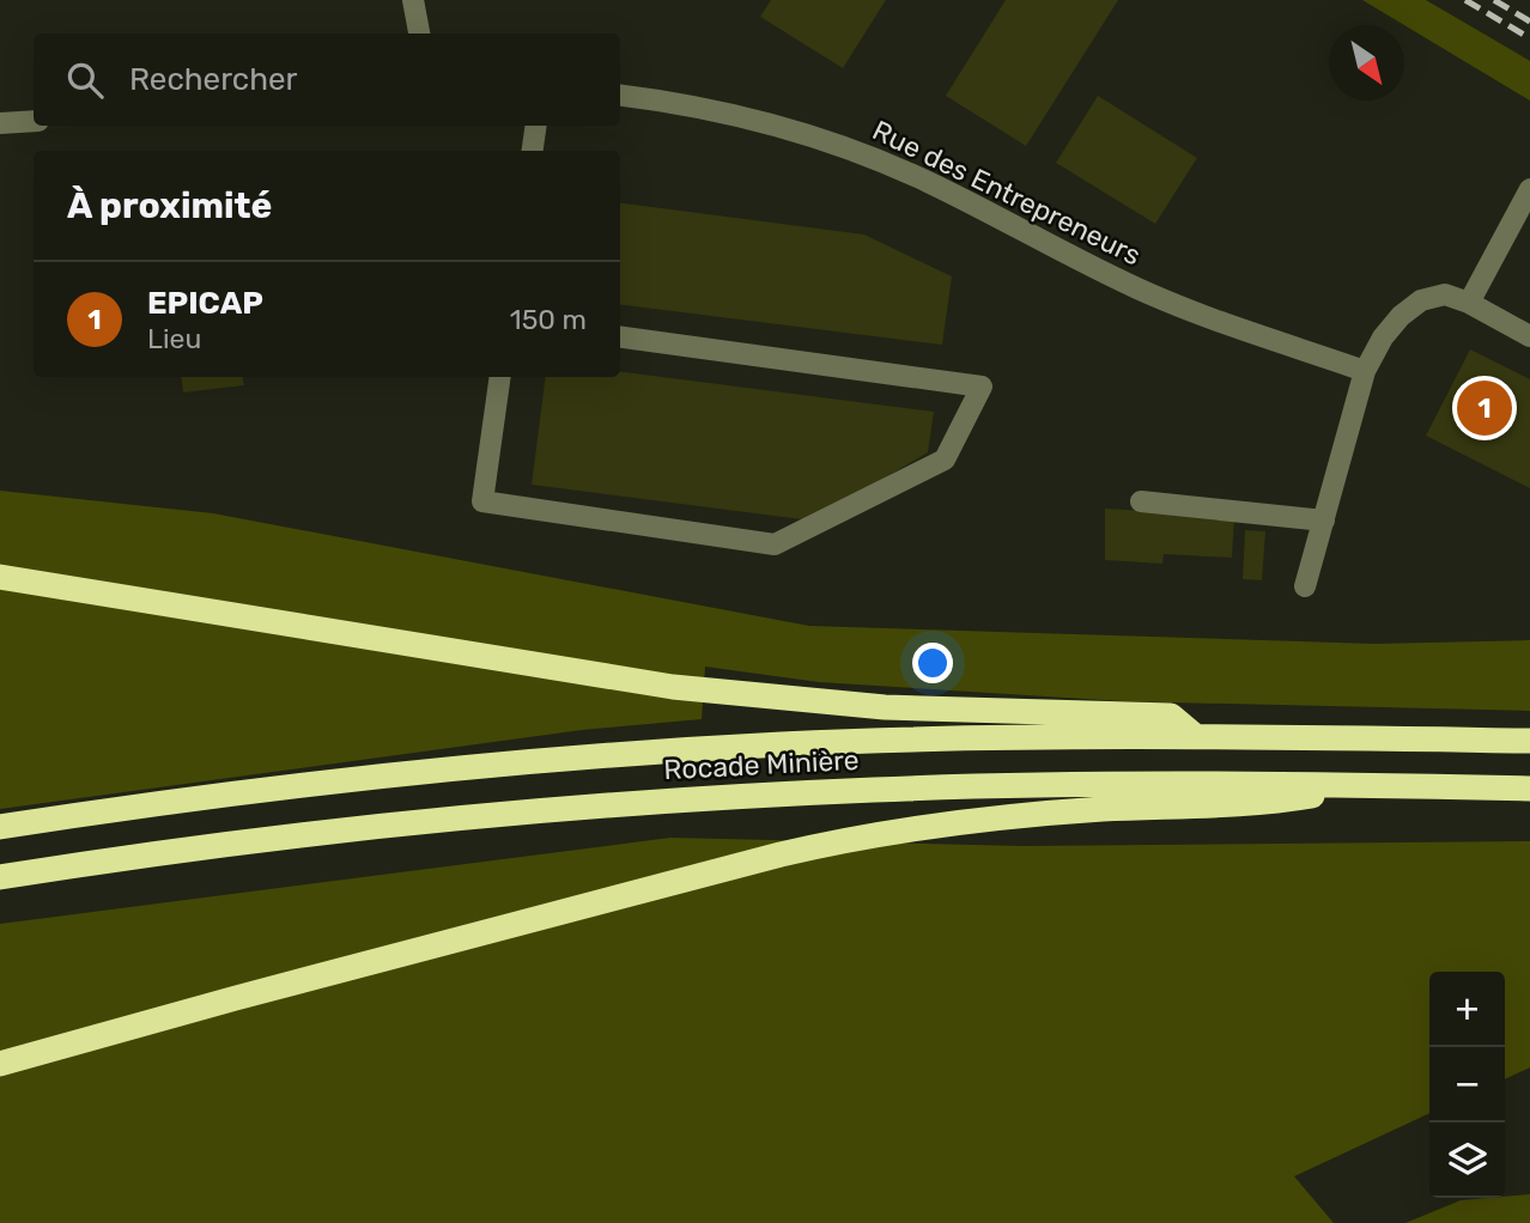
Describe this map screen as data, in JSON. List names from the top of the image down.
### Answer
{
  "streets": {
    "highway": ["Rocade Minière"],
    "street": ["Rue des Entrepreneurs"]
  },
  "north": "bottom right",
  "page": {
    "search": "Rechercher",
    "heading": "À proximité",
    "list": [
      {
        "mark": "1",
        "name": "EPICAP",
        "note": "Lieu",
        "value": "150 m"
      }
    ],
    "pins": "1",
    "map_buttons": ["+", "−"]
  }
}
